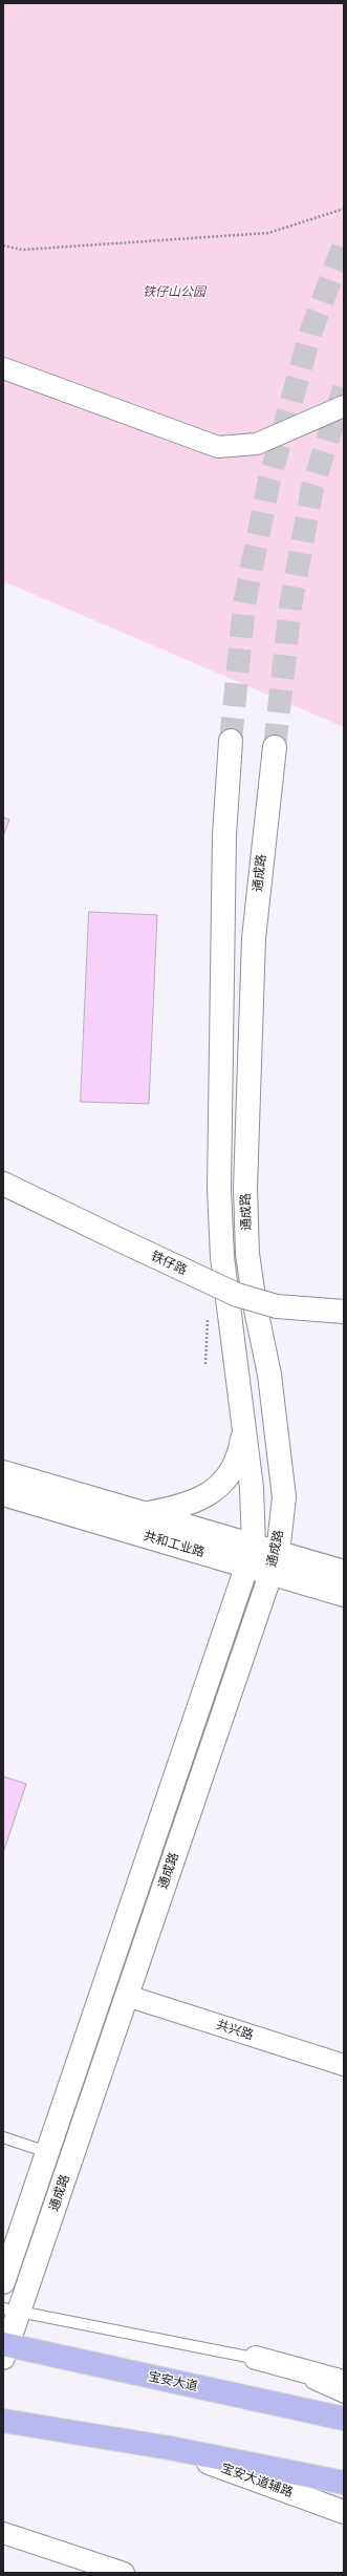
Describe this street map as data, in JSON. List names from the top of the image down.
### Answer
{
  "streets": {
    "main road": ["宝安大道"],
    "street": [
      "通成路",
      "铁仔路",
      "共和工业路",
      "共兴路",
      "宝安大道辅路"
    ]
  },
  "crossings": [
    ["通成路", "共和工业路"],
    ["通成路", "共兴路"],
    ["通成路", "宝安大道"]
  ],
  "parks": ["铁仔山公园"]
}
